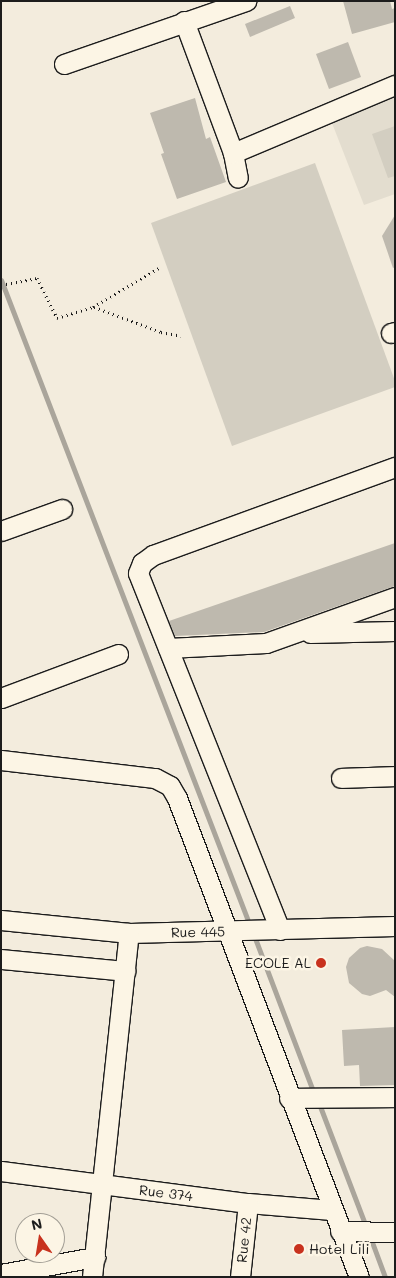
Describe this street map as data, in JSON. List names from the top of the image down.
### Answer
{
  "streets": {
    "street": ["Rue 445", "Rue 374", "Rue 42"]
  },
  "crossings": [
    ["Rue 374", "Rue 42"]
  ],
  "places": ["ECOLE AL", "Hotel Lili"],
  "north": "top"
}
